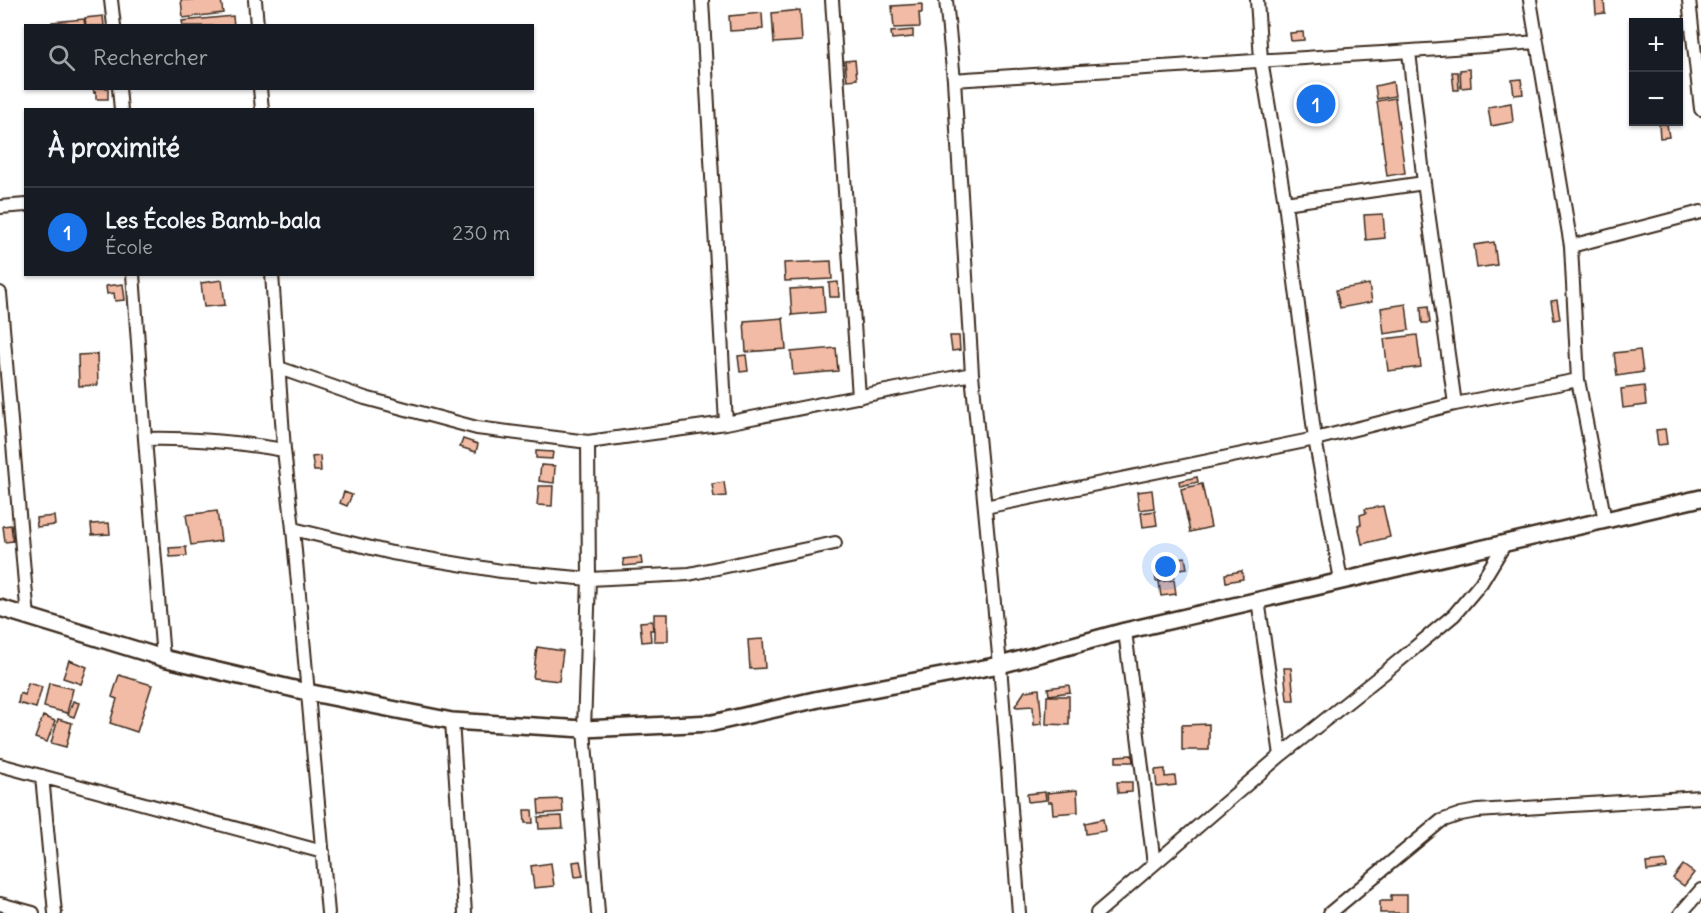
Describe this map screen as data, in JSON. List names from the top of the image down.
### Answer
{
  "page": {
    "map_buttons": ["+", "−"],
    "search": "Rechercher",
    "pins": "1",
    "heading": "À proximité",
    "list": [
      {
        "mark": "1",
        "name": "Les Écoles Bamb-bala",
        "note": "École",
        "value": "230 m"
      }
    ]
  }
}
